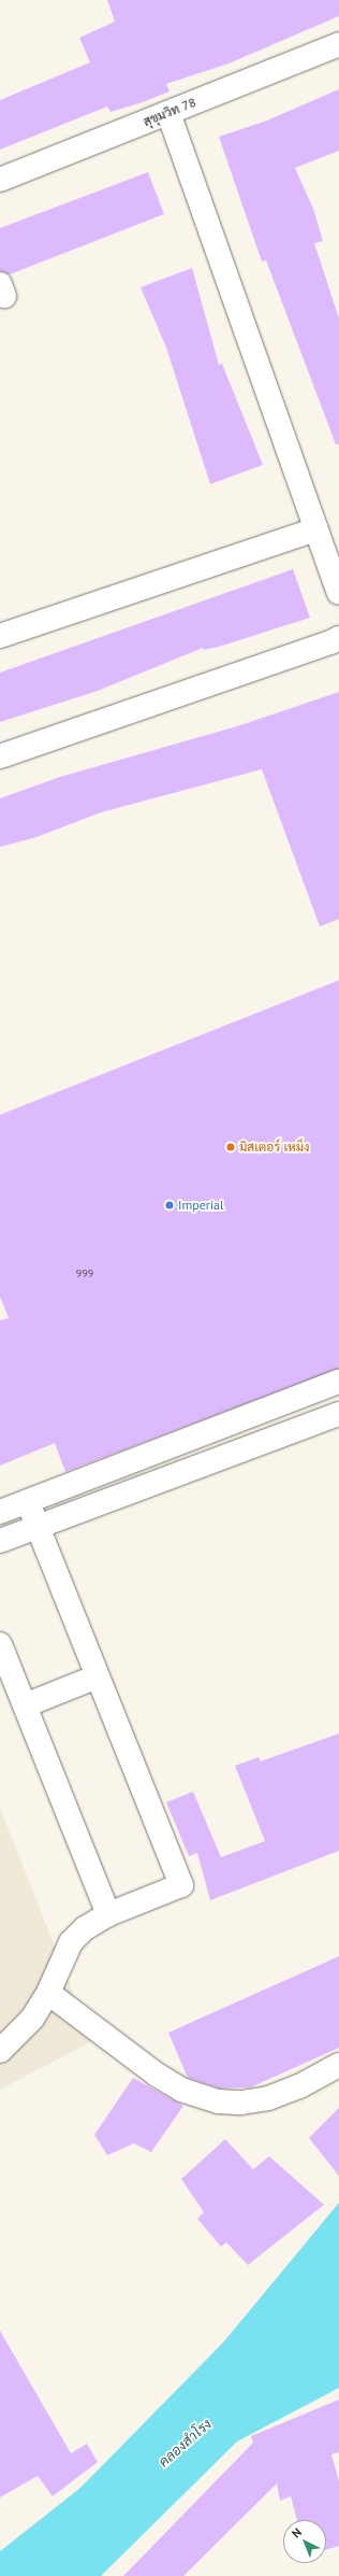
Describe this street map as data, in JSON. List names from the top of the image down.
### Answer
{
  "streets": {
    "street": ["สุขุมวิท 78"]
  },
  "water": ["คลองสำโรง"],
  "places": ["มิสเตอร์ เหม็ง", "Imperial"],
  "house_numbers": ["999"],
  "north": "top left"
}
